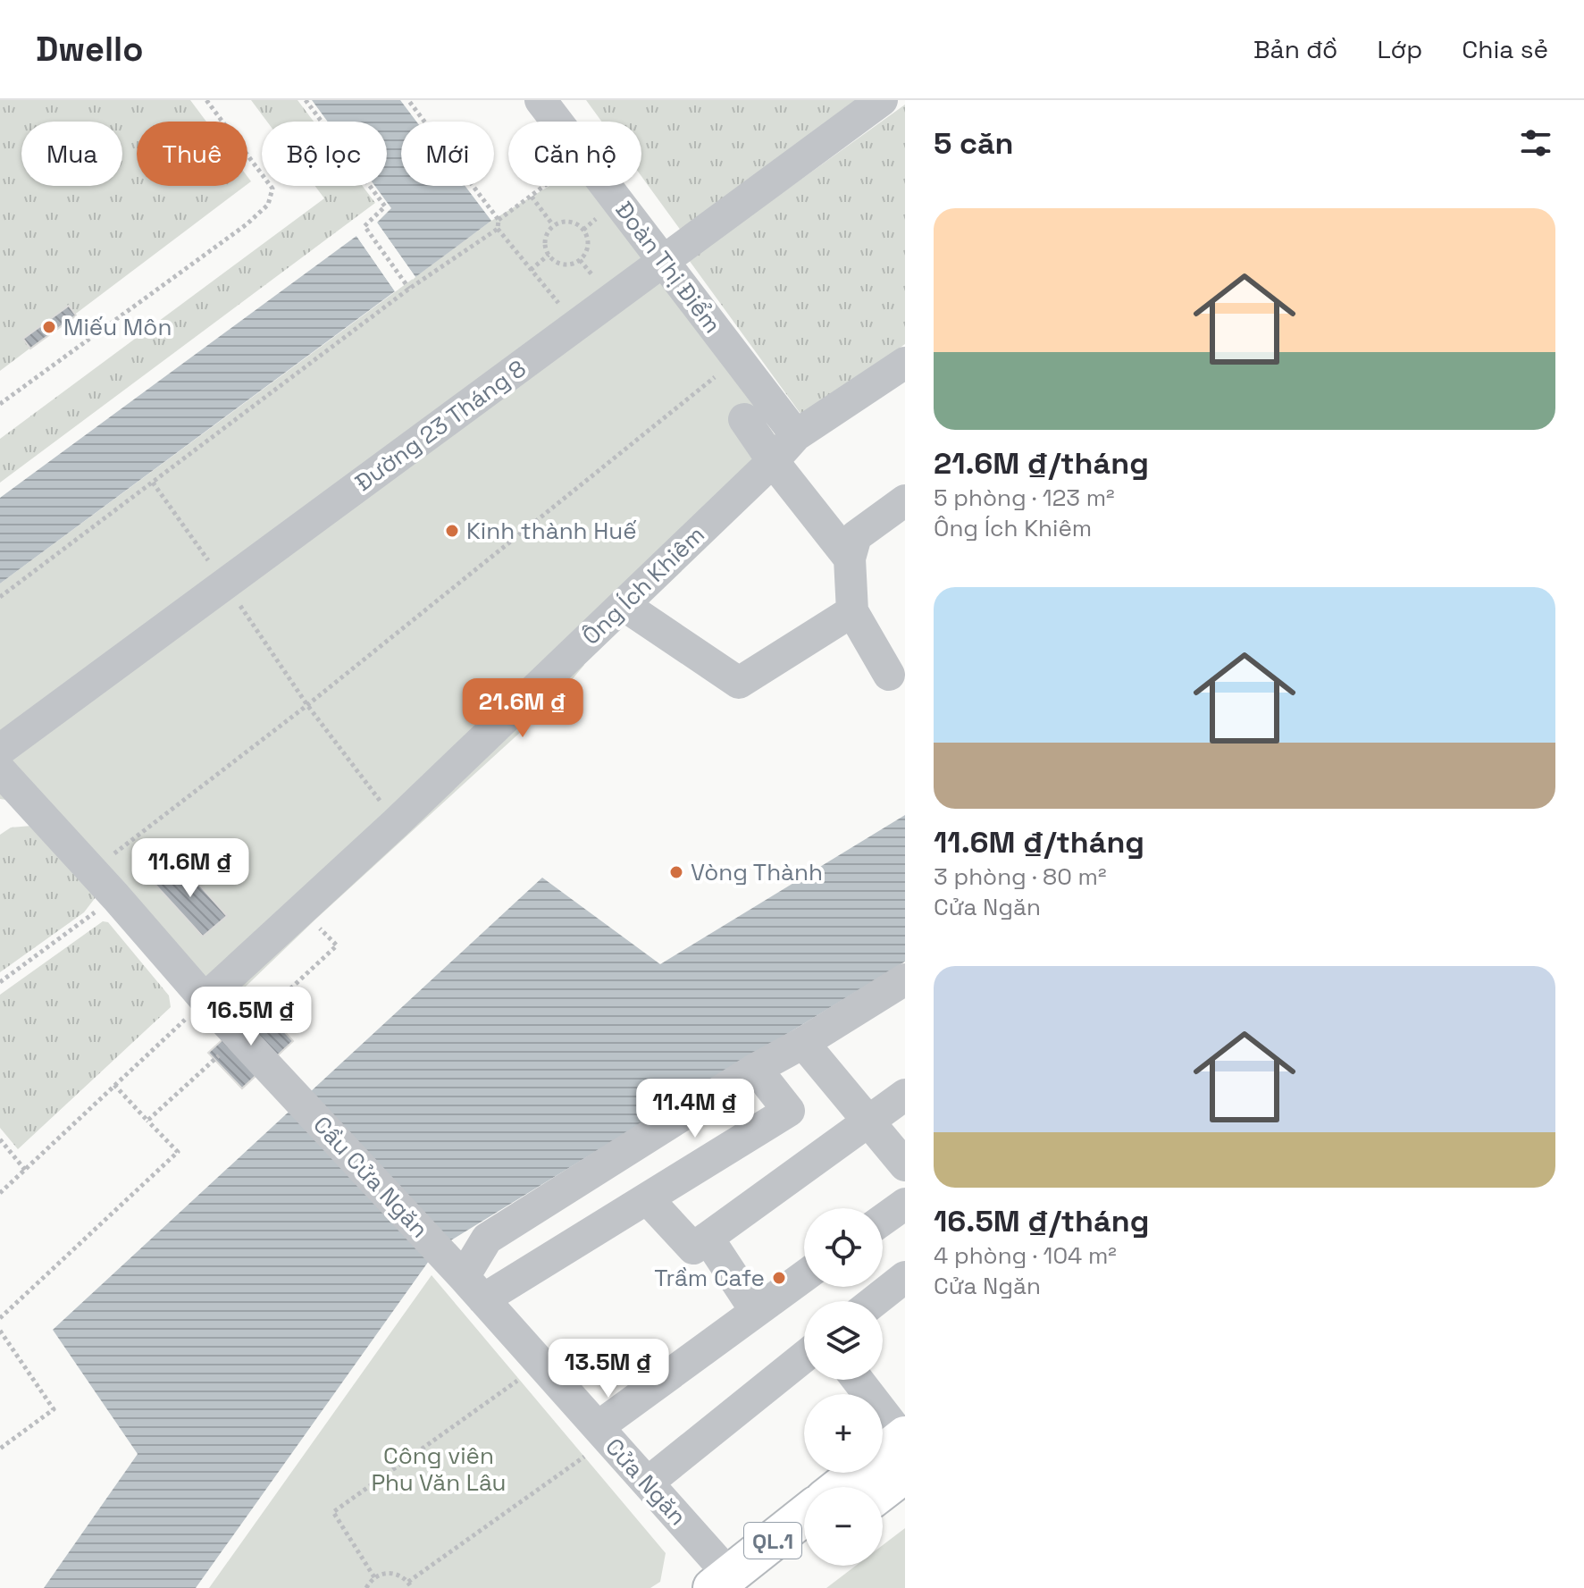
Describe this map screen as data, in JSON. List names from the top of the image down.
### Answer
{
  "streets": {
    "main road": ["QL.1"],
    "street": [
      "Đoàn Thị Điểm",
      "Đường 23 Tháng 8",
      "Ông Ích Khiêm",
      "Cầu Cửa Ngăn",
      "Cửa Ngăn"
    ]
  },
  "crossings": [
    ["Đoàn Thị Điểm", "Đường 23 Tháng 8"],
    ["Đoàn Thị Điểm", "Ông Ích Khiêm"],
    ["Ông Ích Khiêm", "Cầu Cửa Ngăn"],
    ["Cầu Cửa Ngăn", "Cửa Ngăn"],
    ["Cửa Ngăn", "QL.1"]
  ],
  "parks": ["Công viên Phu Văn Lâu"],
  "places": [
    "Miếu Môn",
    "Kinh thành Huế",
    "Vòng Thành",
    "Trầm Cafe"
  ],
  "page": {
    "header": "Dwello",
    "nav": ["Bản đồ", "Lớp", "Chia sẻ"],
    "heading": "5 căn",
    "chip": [
      "Mua",
      "Thuê",
      "Bộ lọc",
      "Mới",
      "Căn hộ"
    ],
    "list": [
      {
        "name": "21.6M ₫/tháng",
        "note": "5 phòng · 123 m² · Ông Ích Khiêm"
      },
      {
        "name": "11.6M ₫/tháng",
        "note": "3 phòng · 80 m² · Cửa Ngăn"
      },
      {
        "name": "16.5M ₫/tháng",
        "note": "4 phòng · 104 m² · Cửa Ngăn"
      }
    ],
    "price": [
      "21.6M ₫",
      "11.6M ₫",
      "16.5M ₫",
      "11.4M ₫",
      "13.5M ₫"
    ],
    "map_buttons": ["+", "−"]
  }
}
